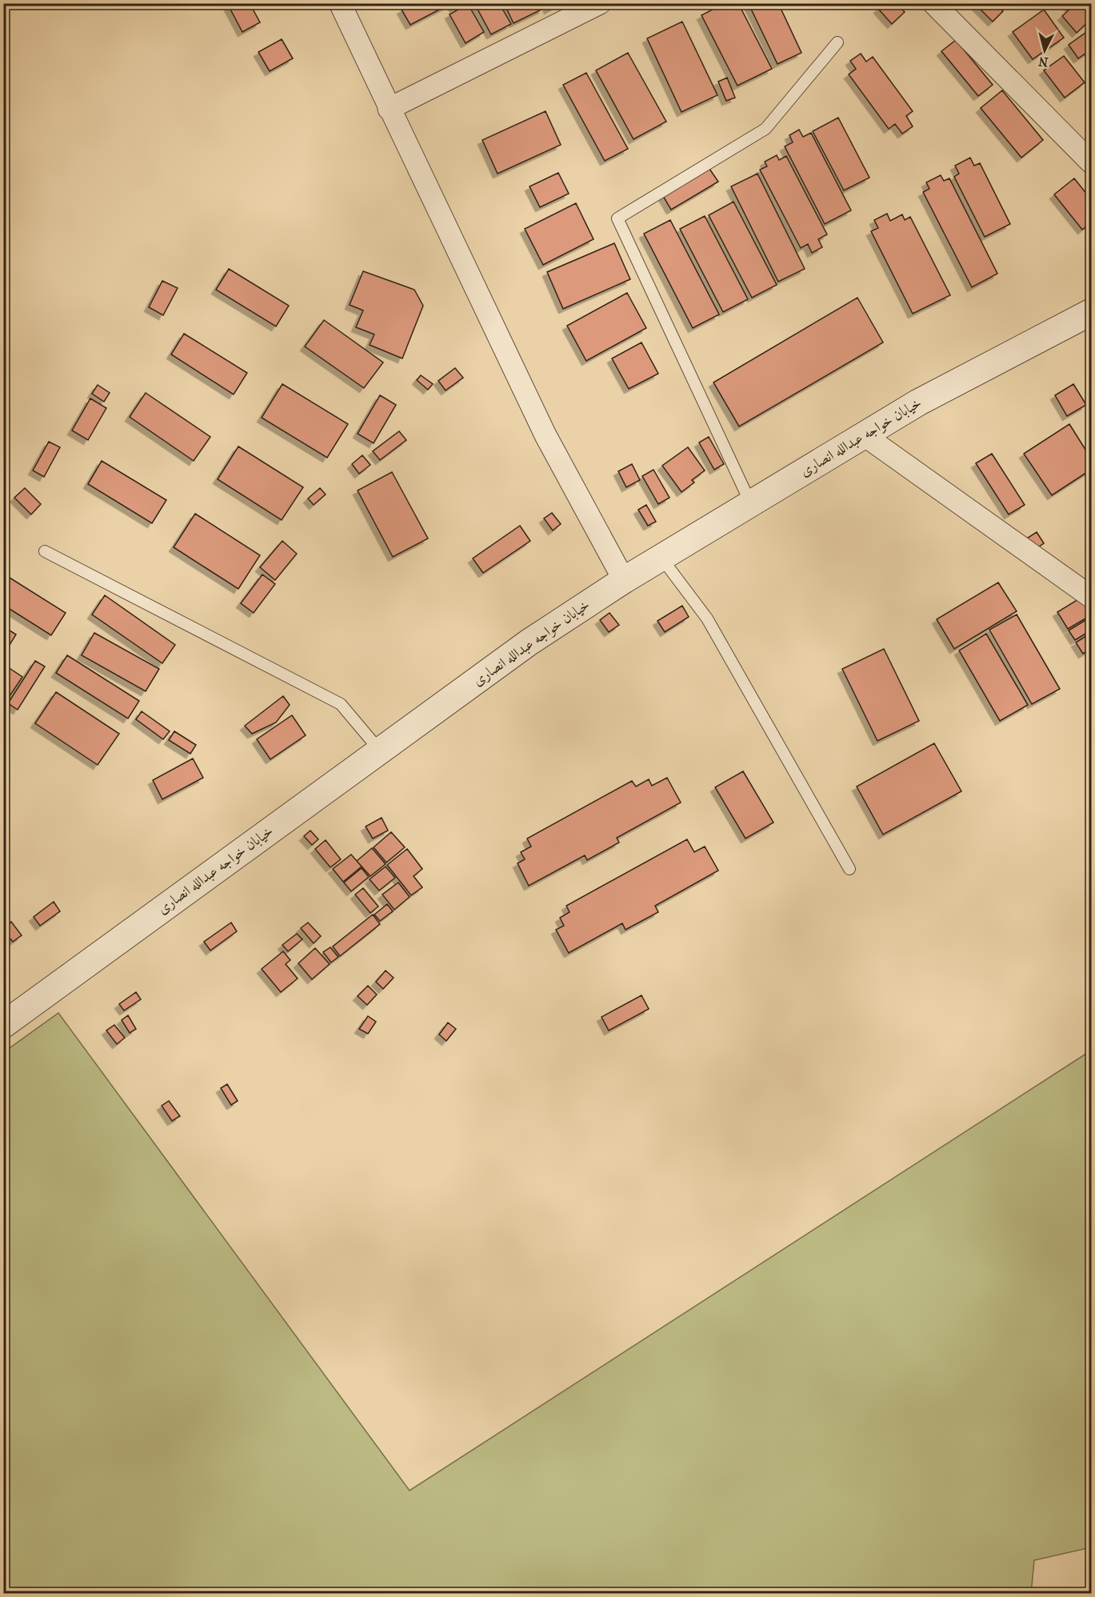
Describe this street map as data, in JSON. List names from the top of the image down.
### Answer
{
  "streets": {
    "street": ["خیابان خواجه عبدالله انصاری"]
  },
  "north": "bottom"
}
